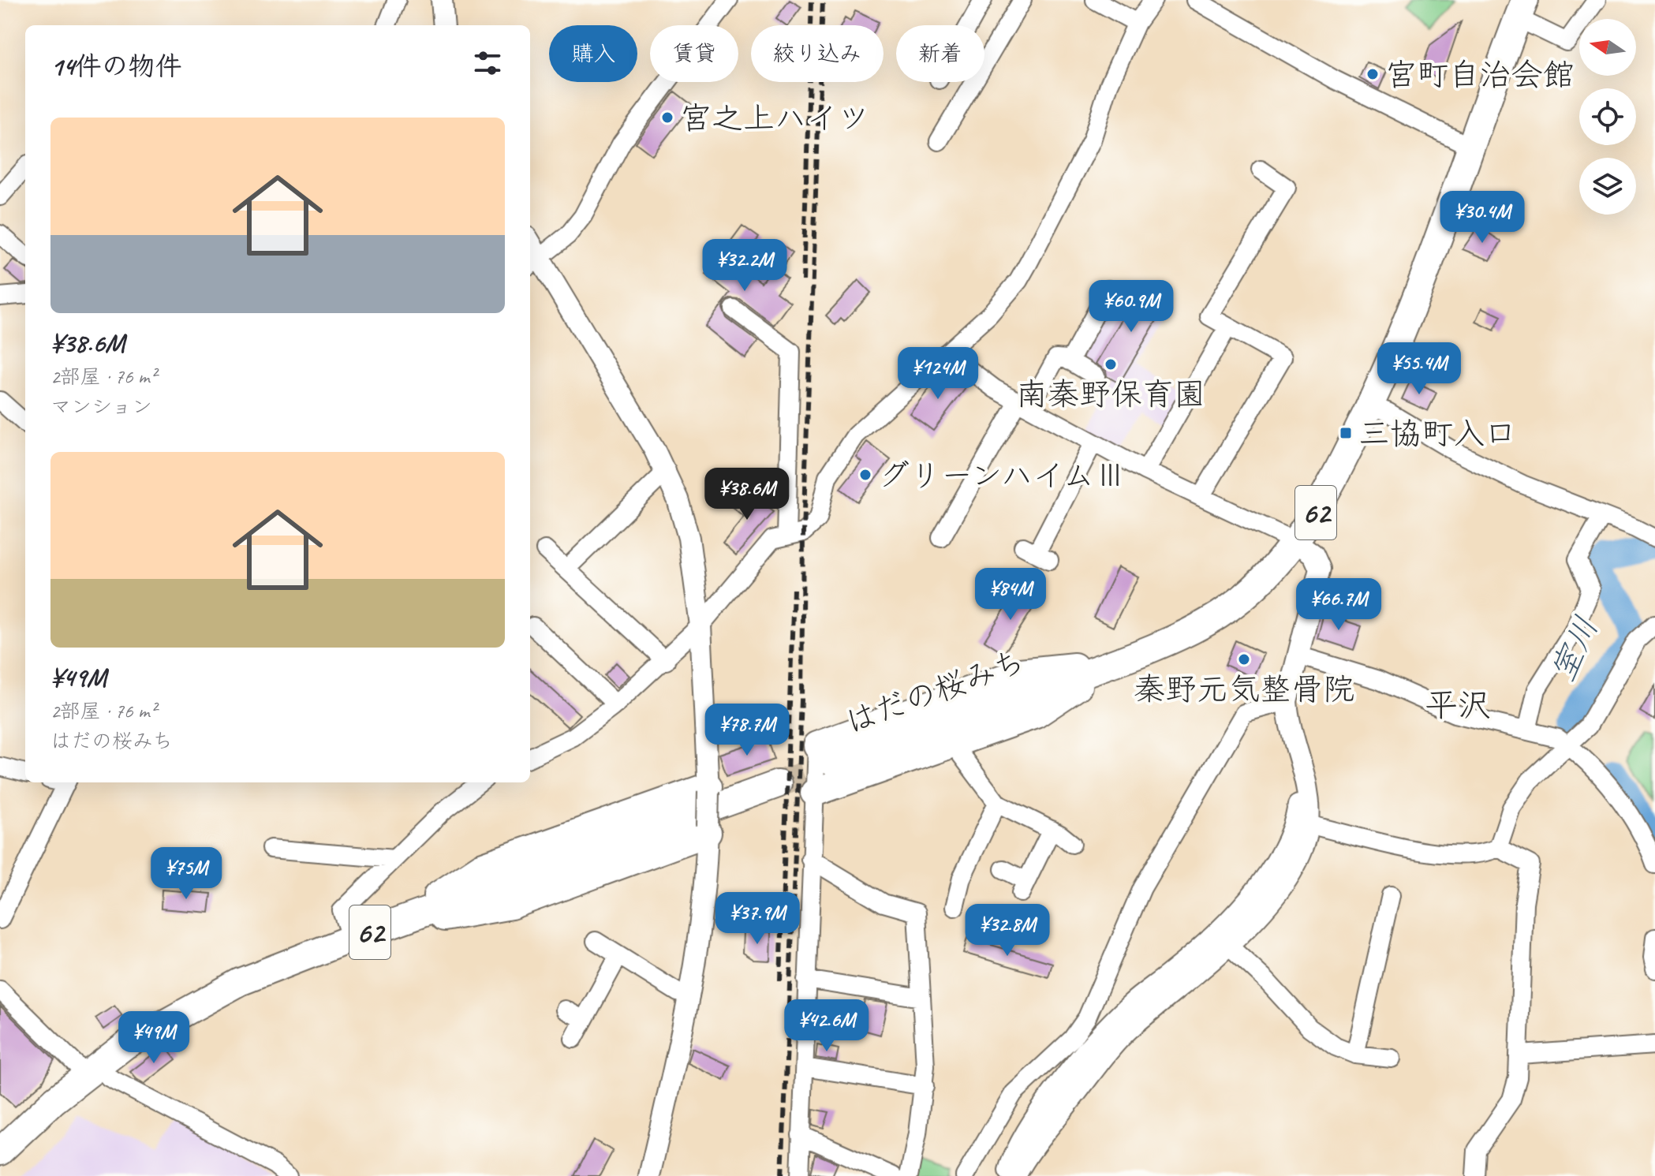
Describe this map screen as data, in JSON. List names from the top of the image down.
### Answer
{
  "streets": {
    "main road": ["62"]
  },
  "districts": ["平沢"],
  "water": ["室川"],
  "places": {
    "other": [
      "宮町自治会館",
      "宮之上ハイツ",
      "南秦野保育園",
      "グリーンハイムⅢ",
      "秦野元気整骨院"
    ],
    "transit": ["三協町入口"]
  },
  "north": "left",
  "page": {
    "chip": [
      "購入",
      "賃貸",
      "絞り込み",
      "新着"
    ],
    "heading": "14件の物件",
    "list": [
      {
        "name": "¥38.6M",
        "note": "2部屋 · 76 m² · マンション"
      },
      {
        "name": "¥49M",
        "note": "2部屋 · 76 m² · はだの桜みち"
      }
    ],
    "price": [
      "¥30.4M",
      "¥32.2M",
      "¥60.9M",
      "¥55.4M",
      "¥124M",
      "¥38.6M",
      "¥84M",
      "¥66.7M",
      "¥78.7M",
      "¥75M",
      "¥37.9M",
      "¥32.8M",
      "¥42.6M",
      "¥49M"
    ]
  }
}
